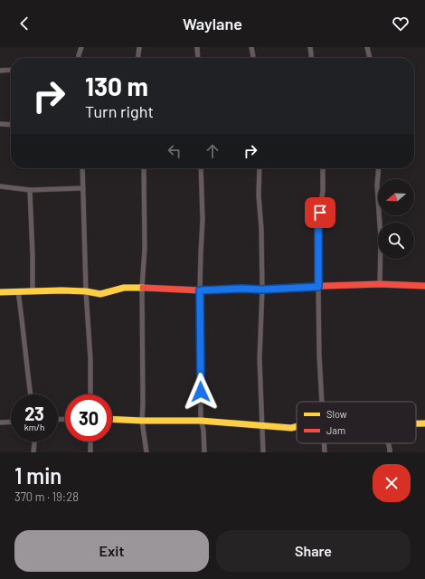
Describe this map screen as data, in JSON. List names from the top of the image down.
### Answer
{
  "legend": ["Slow", "Jam"],
  "north": "left",
  "page": {
    "header": "Waylane",
    "turn": ["130 m", "Turn right"],
    "speed": "23 km/h",
    "limit": "30",
    "heading": ["1 min", "370 m · 19:28"],
    "buttons": ["Exit", "Share"]
  }
}
